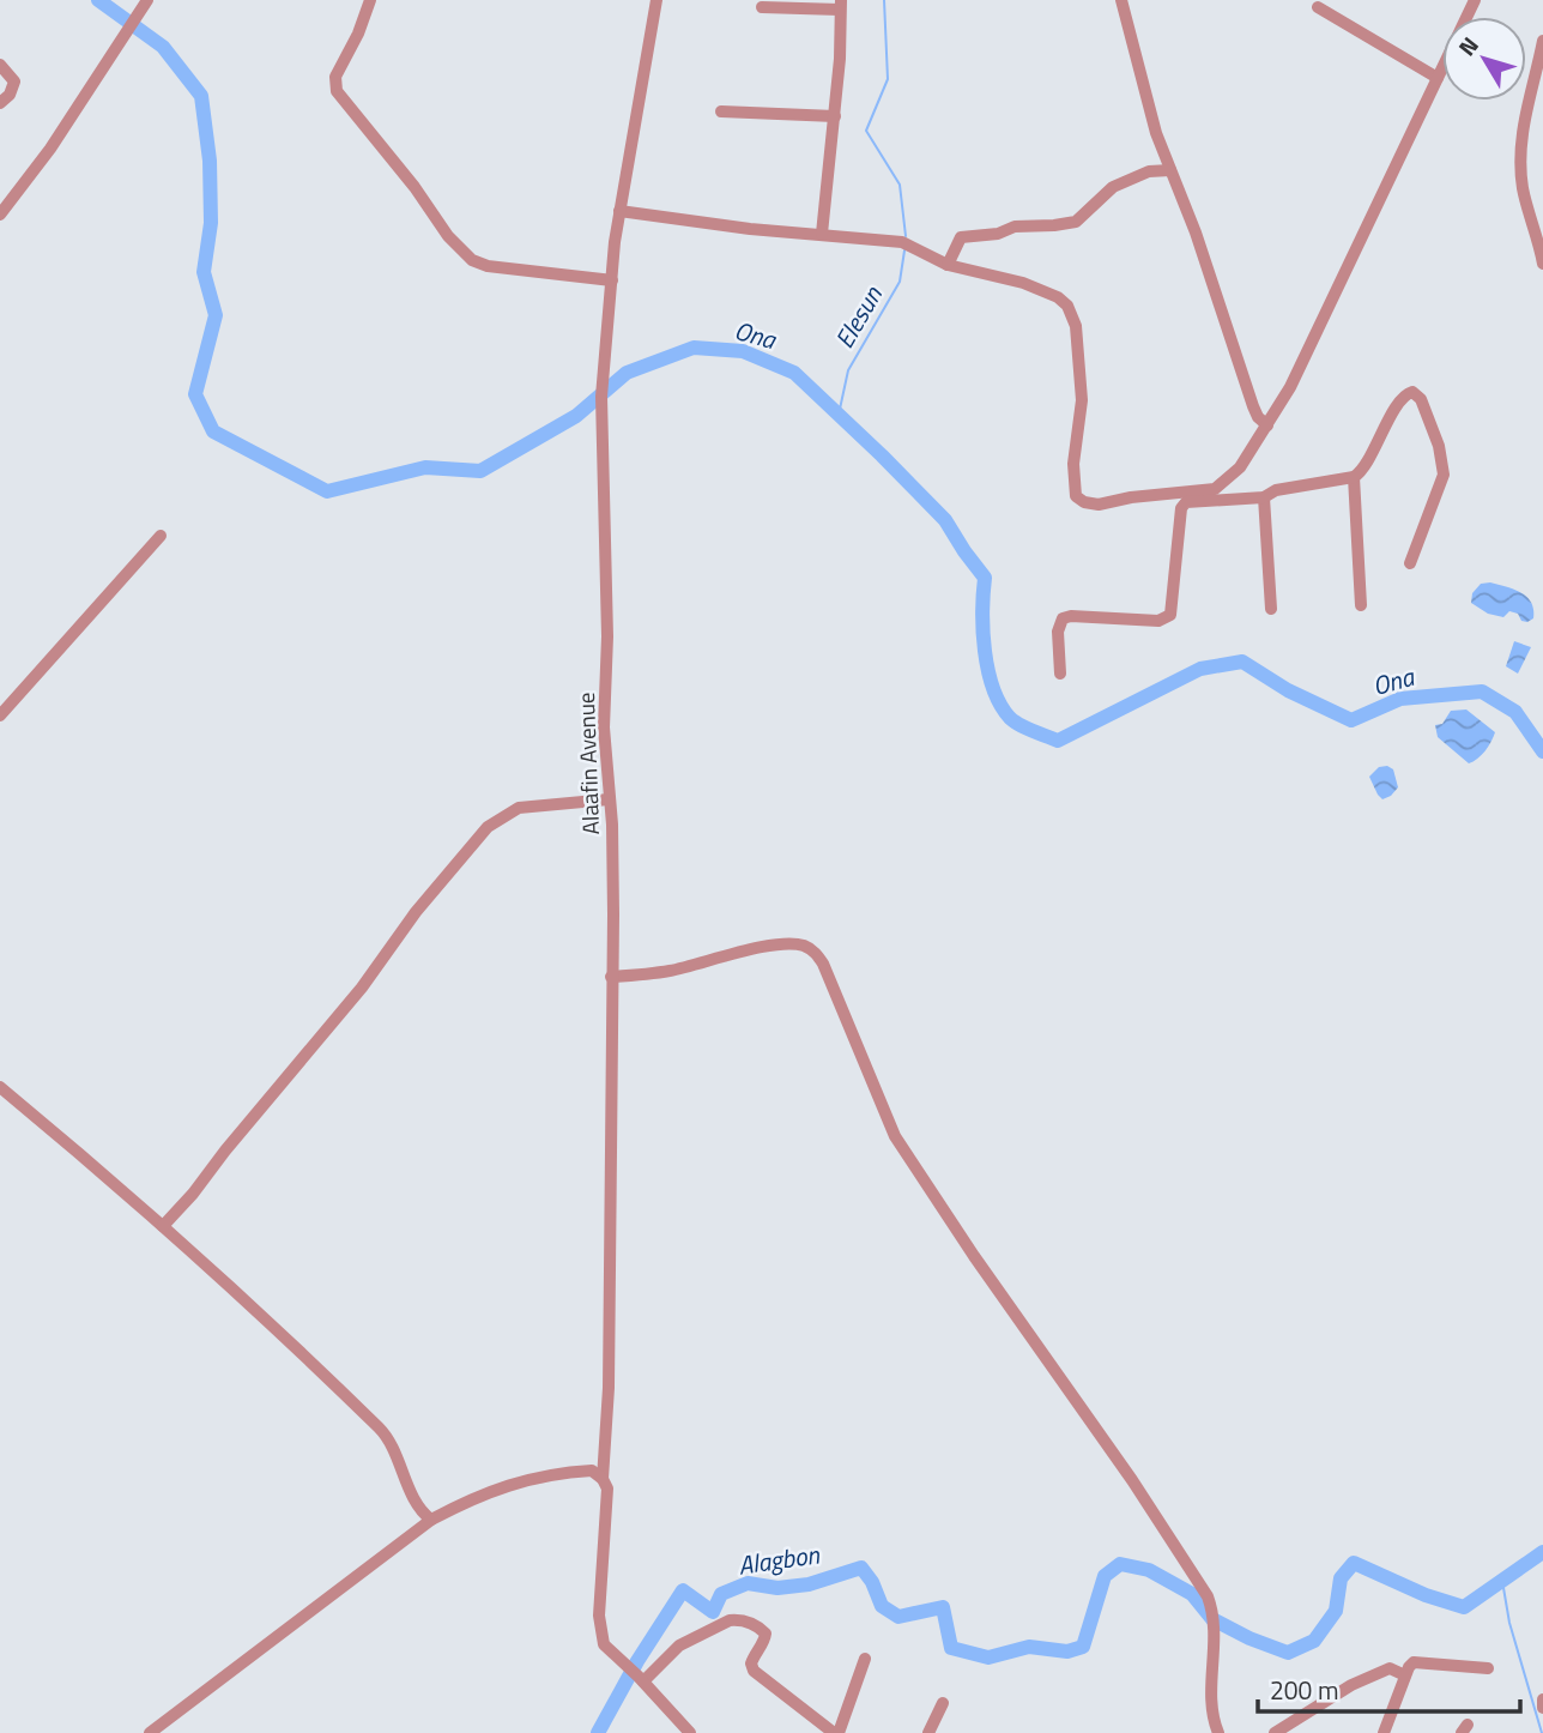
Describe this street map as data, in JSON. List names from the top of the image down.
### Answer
{
  "streets": {
    "street": ["Alaafin Avenue"]
  },
  "water": ["Elesun", "Ona", "Alagbon"],
  "scale_bar": "200 m",
  "north": "top left"
}
